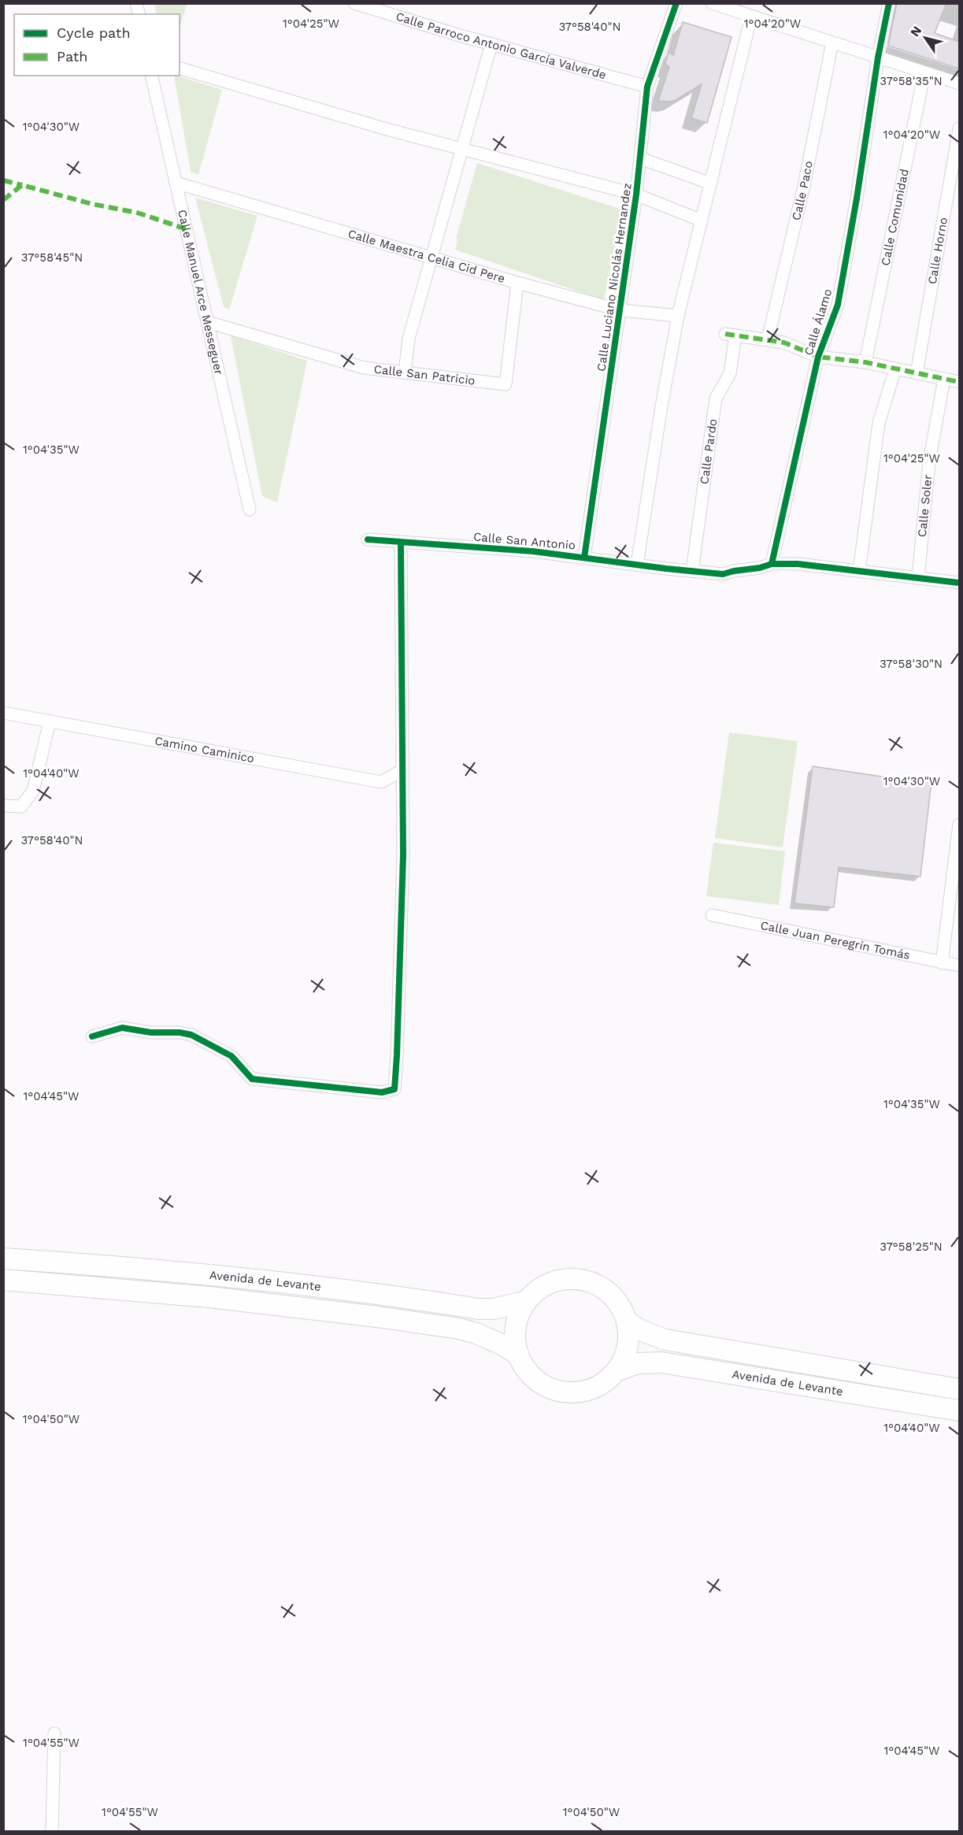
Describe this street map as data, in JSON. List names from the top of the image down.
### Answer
{
  "streets": {
    "main road": ["Avenida de Levante"],
    "street": [
      "Calle Parroco Antonio García Valverde",
      "Calle Paco",
      "Calle Comunidad",
      "Calle Horno",
      "Calle Maestra Celia Cid Pere",
      "Calle Luciano Nicolás Hernandez",
      "Calle Manuel Arce Messeguer",
      "Calle Álamo",
      "Calle San Patricio",
      "Calle Pardo",
      "Calle Soler",
      "Calle San Antonio",
      "Camino Caminico",
      "Calle Juan Peregrín Tomás"
    ]
  },
  "crossings": [
    ["Calle Parroco Antonio García Valverde", "Calle Luciano Nicolás Hernandez"],
    ["Calle Paco", "Calle Pardo"],
    ["Calle Maestra Celia Cid Pere", "Calle Luciano Nicolás Hernandez"],
    ["Calle Maestra Celia Cid Pere", "Calle Manuel Arce Messeguer"],
    ["Calle Maestra Celia Cid Pere", "Calle San Patricio"],
    ["Calle Luciano Nicolás Hernandez", "Calle San Antonio"],
    ["Calle Manuel Arce Messeguer", "Calle San Patricio"],
    ["Calle Álamo", "Calle San Antonio"],
    ["Calle Pardo", "Calle San Antonio"],
    ["Calle Soler", "Calle San Antonio"]
  ],
  "legend": ["Cycle path", "Path"],
  "north": "top left",
  "coordinates": [
    "1°04'25\"W",
    "1°04'20\"W",
    "37°58'40\"N",
    "37°58'35\"N",
    "1°04'30\"W",
    "37°58'45\"N",
    "1°04'35\"W",
    "37°58'30\"N",
    "1°04'40\"W",
    "1°04'45\"W",
    "37°58'25\"N",
    "1°04'50\"W",
    "1°04'55\"W"
  ]
}
